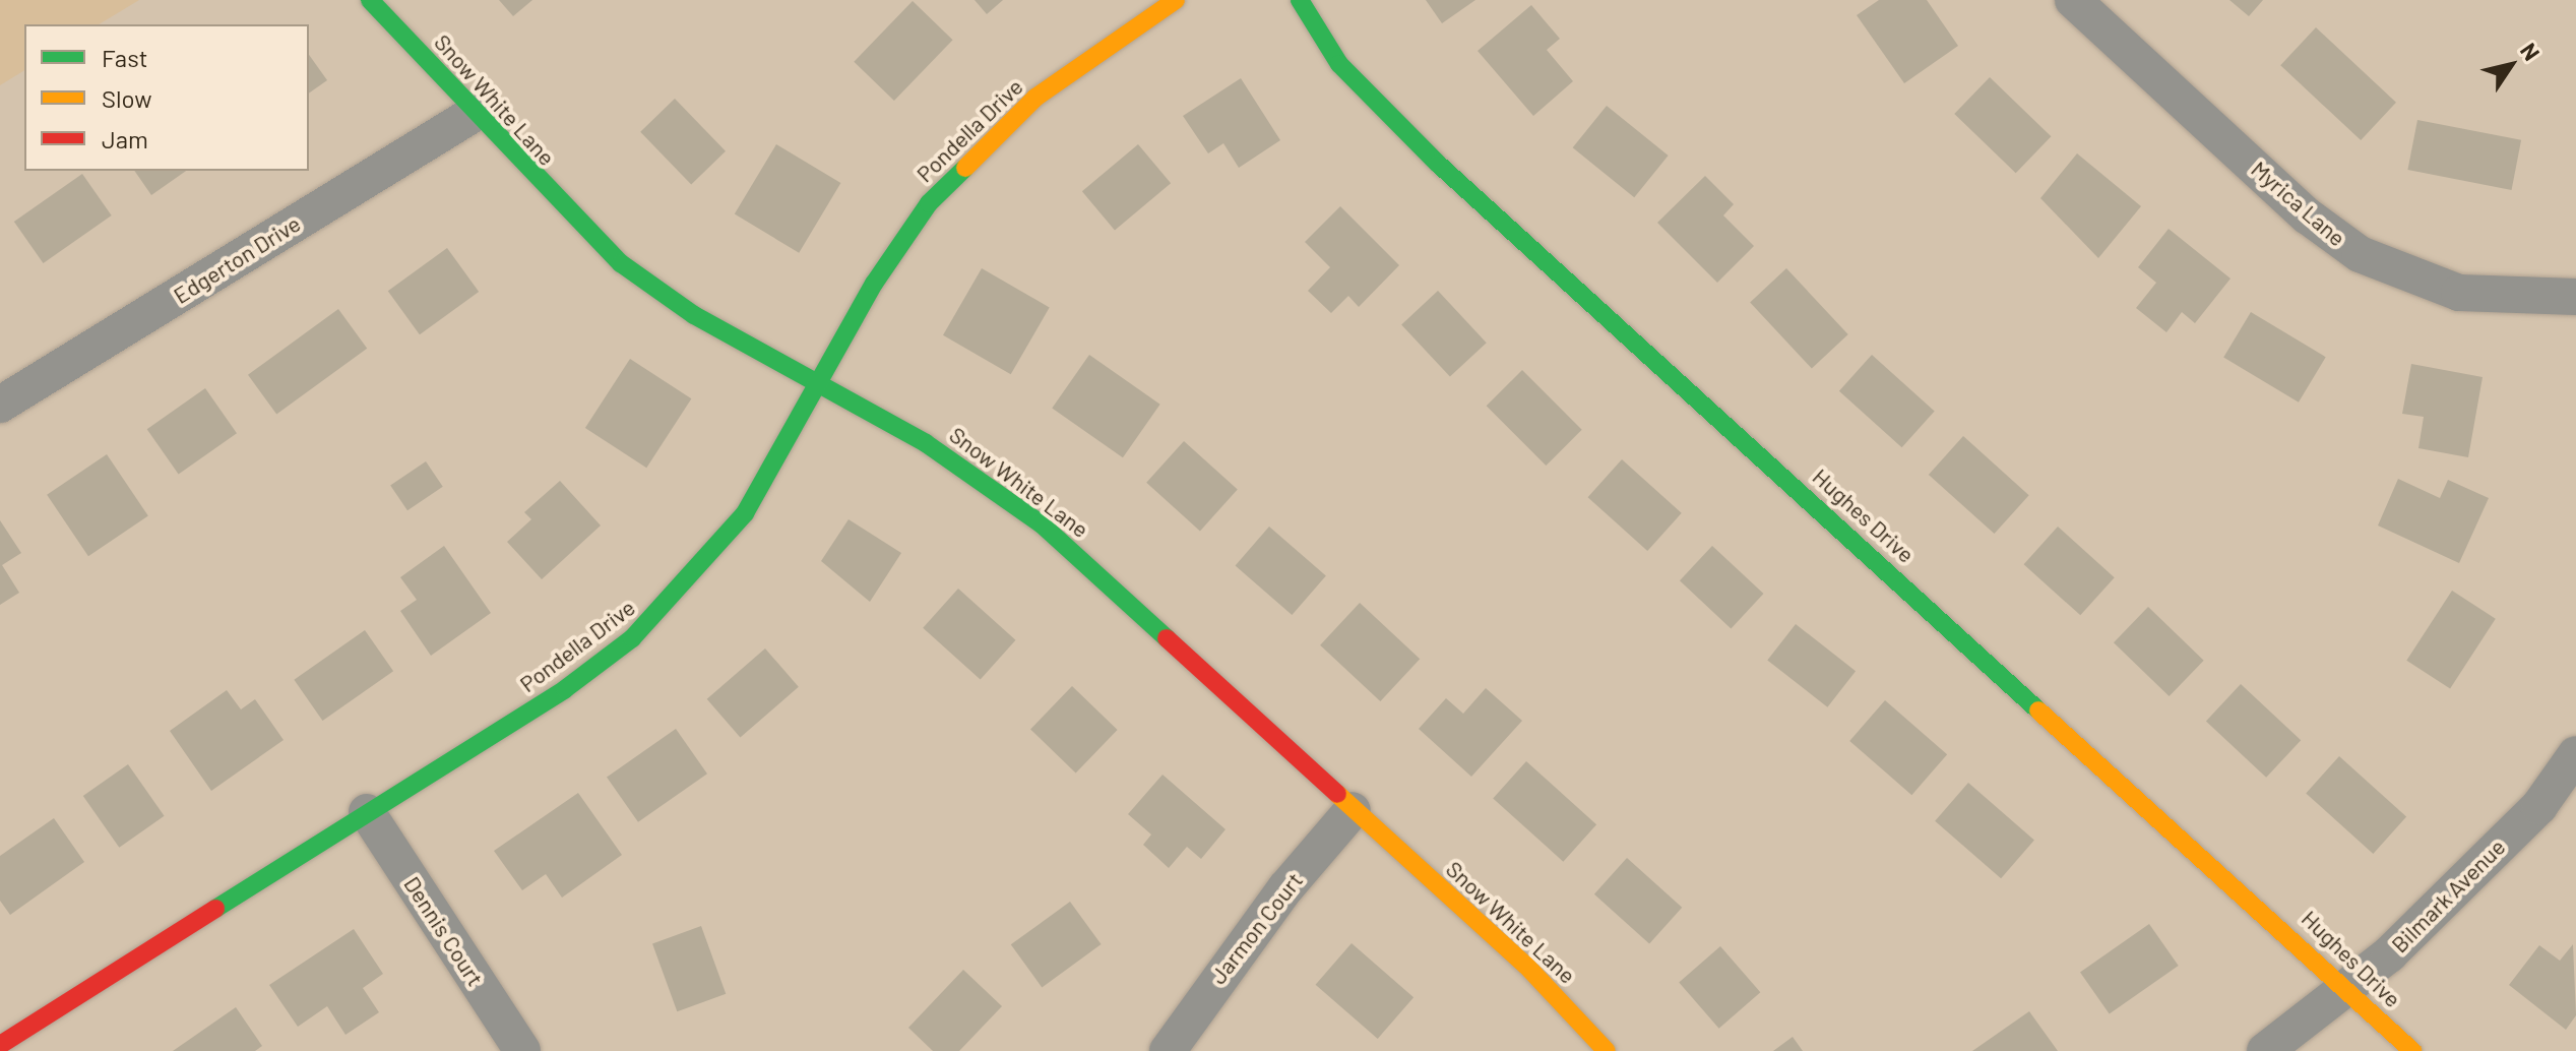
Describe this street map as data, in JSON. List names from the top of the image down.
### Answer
{
  "streets": {
    "street": [
      "Snow White Lane",
      "Pondella Drive",
      "Myrica Lane",
      "Edgerton Drive",
      "Hughes Drive",
      "Bilmark Avenue",
      "Jarmon Court",
      "Dennis Court"
    ]
  },
  "crossings": [
    ["Snow White Lane", "Pondella Drive"],
    ["Snow White Lane", "Edgerton Drive"],
    ["Snow White Lane", "Jarmon Court"],
    ["Pondella Drive", "Dennis Court"],
    ["Hughes Drive", "Bilmark Avenue"]
  ],
  "legend": ["Fast", "Slow", "Jam"],
  "north": "top right"
}
